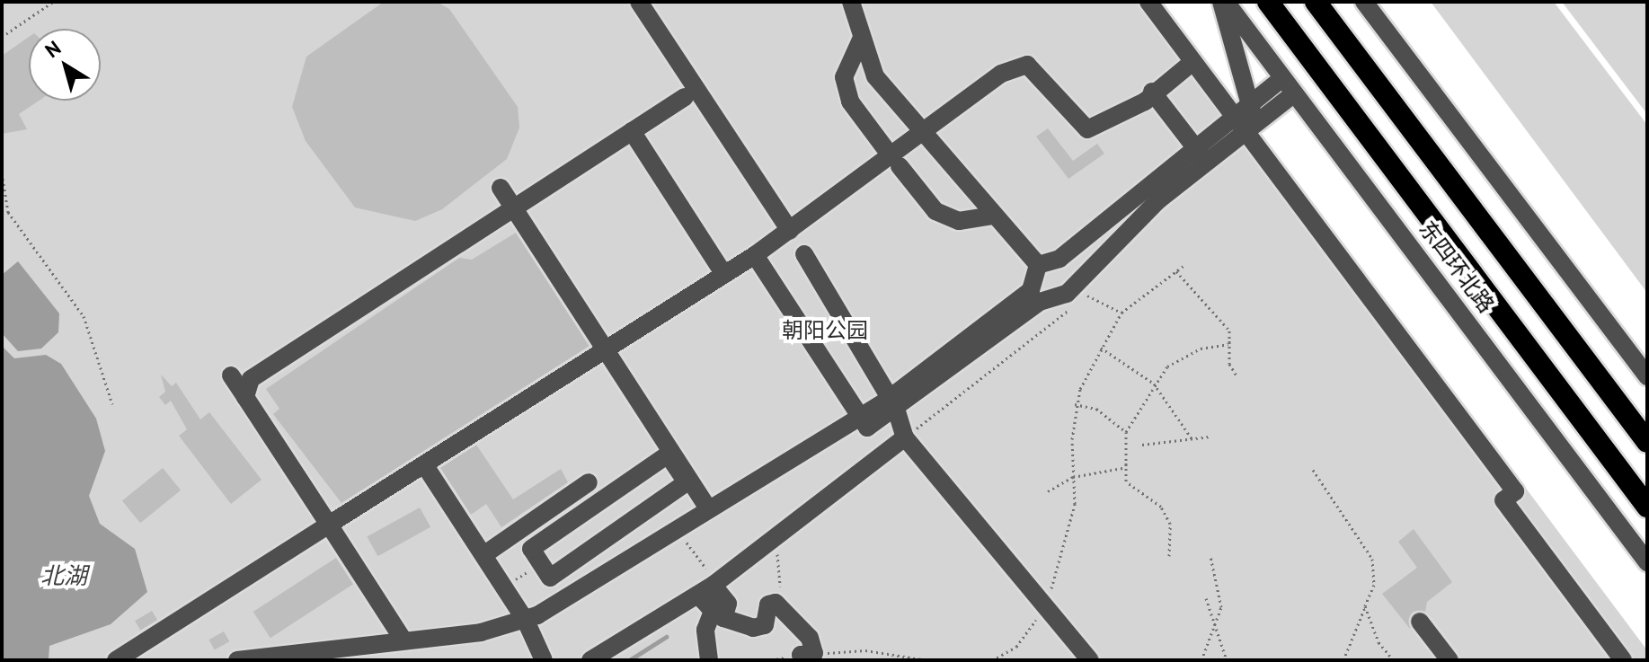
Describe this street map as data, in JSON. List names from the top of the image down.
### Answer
{
  "streets": {
    "highway": ["东四环北路"]
  },
  "water": ["北湖"],
  "parks": ["朝阳公园"],
  "north": "top left"
}
